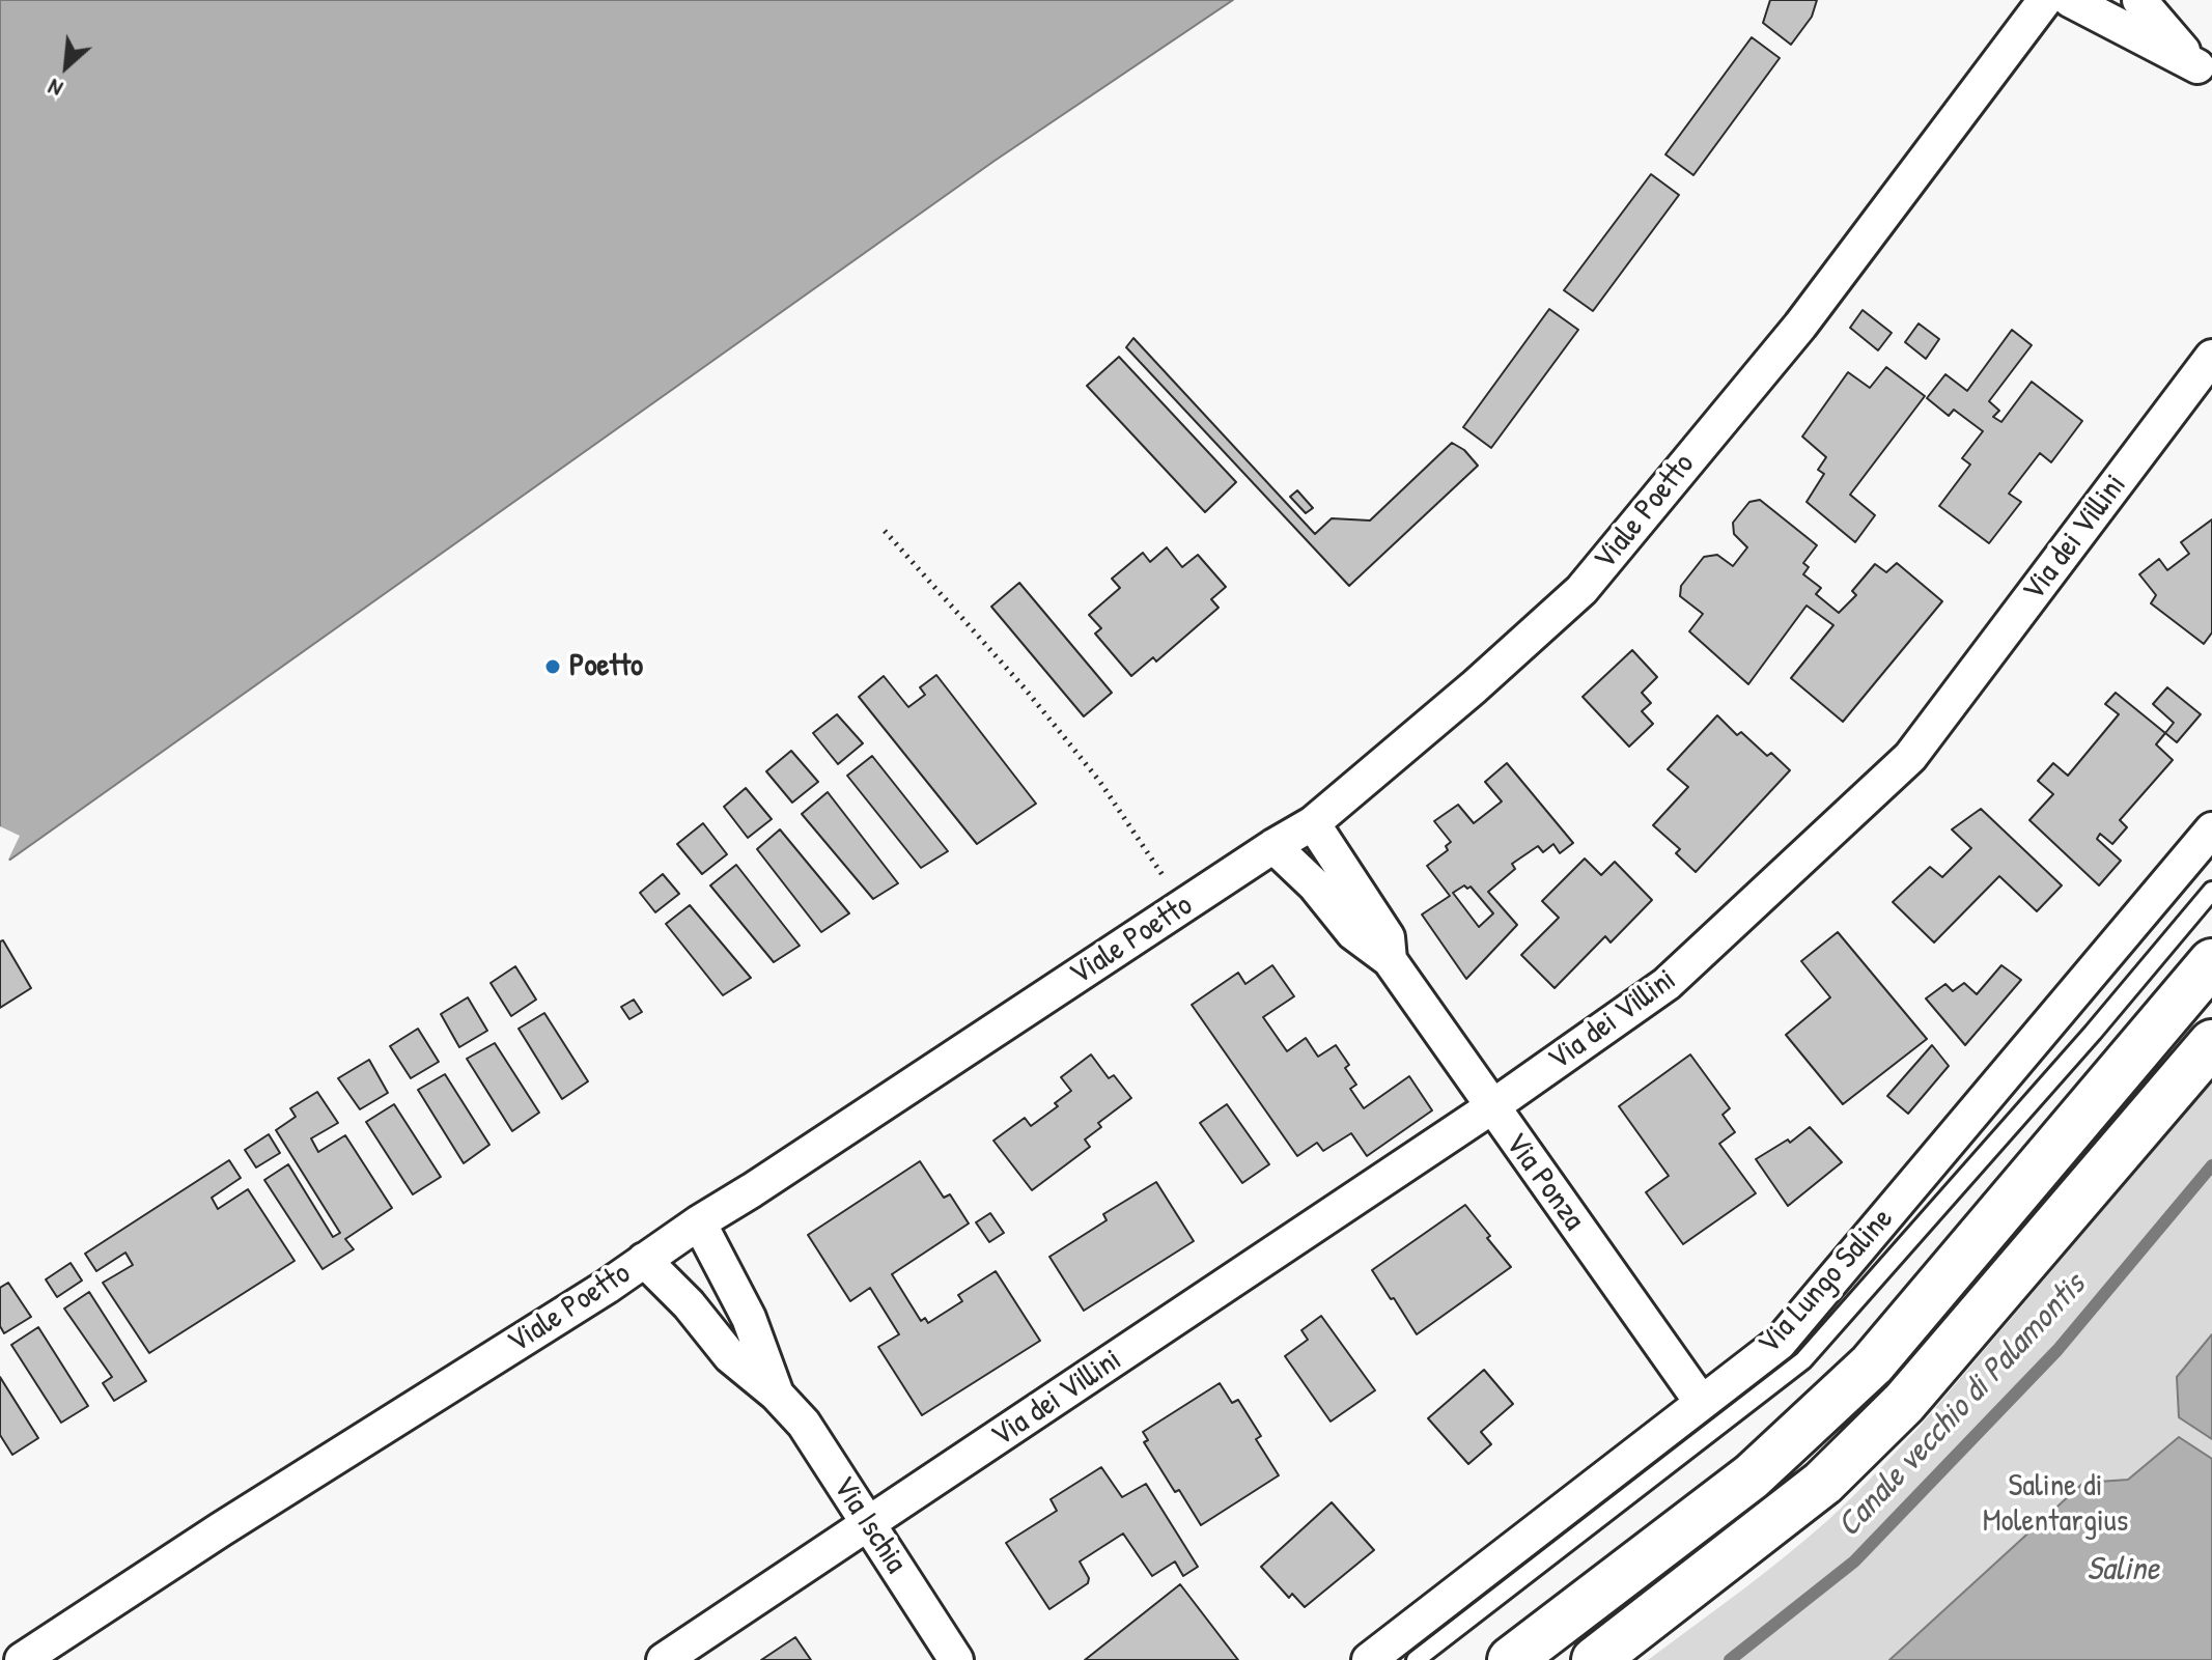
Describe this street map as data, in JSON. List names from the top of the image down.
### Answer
{
  "streets": {
    "street": [
      "Viale Poetto",
      "Via dei Villini",
      "Via Ponza",
      "Via Lungo Saline",
      "Via Ischia"
    ]
  },
  "crossings": [
    ["Viale Poetto", "Via Ponza"],
    ["Viale Poetto", "Via Ischia"],
    ["Via dei Villini", "Via Ponza"],
    ["Via dei Villini", "Via Ischia"],
    ["Via Ponza", "Via Lungo Saline"]
  ],
  "water": ["Canale vecchio di Palamontis", "Saline"],
  "parks": ["Saline di Molentargius"],
  "places": ["Poetto"],
  "north": "bottom left"
}
